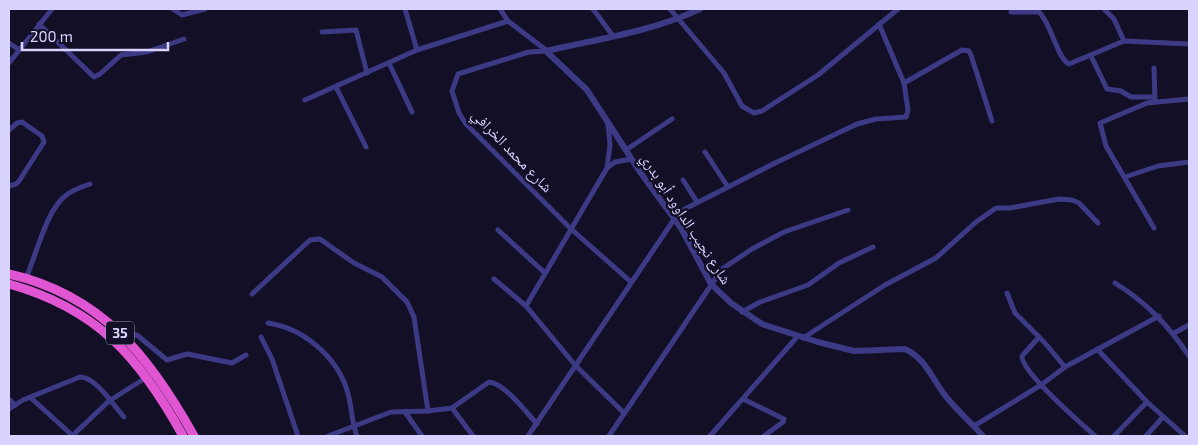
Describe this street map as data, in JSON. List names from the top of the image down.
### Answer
{
  "streets": {
    "highway": ["35"],
    "street": ["شارع محمد الخرافي", "شارع نجيب الداوود أبو بدري"]
  },
  "crossings": [
    ["شارع محمد الخرافي", "شارع نجيب الداوود أبو بدري"]
  ],
  "scale_bar": "200 m"
}
